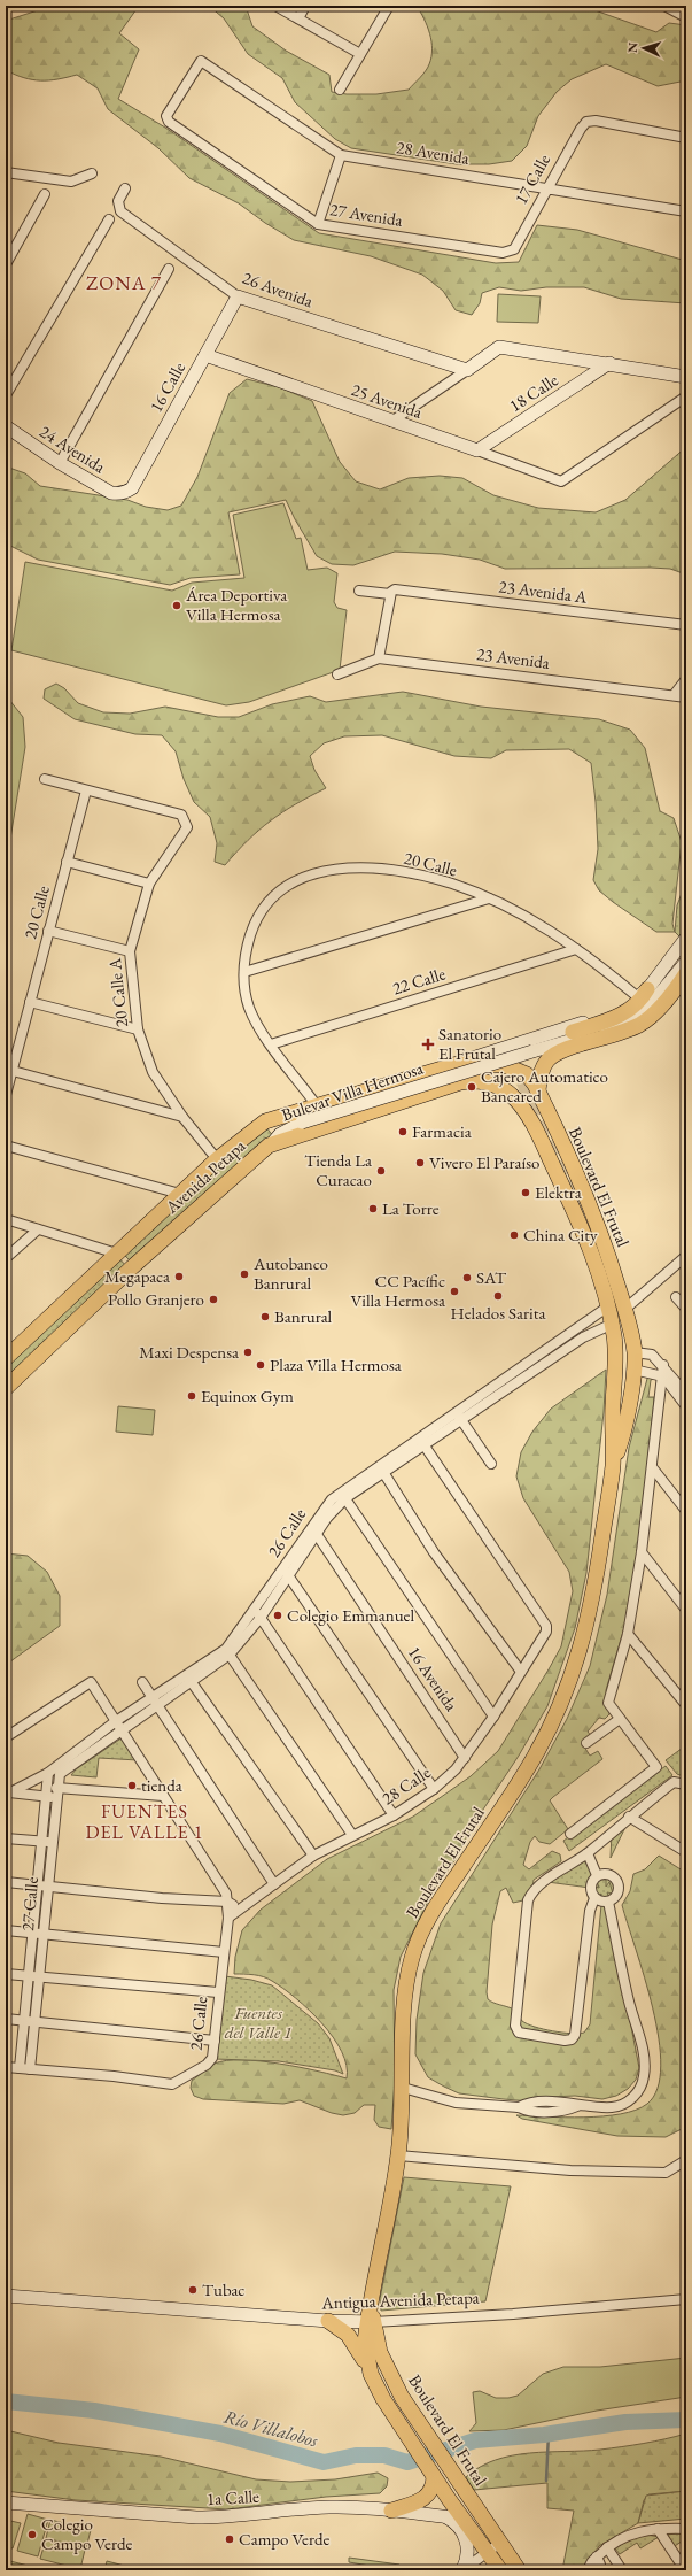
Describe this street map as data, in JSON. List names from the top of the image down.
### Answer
{
  "streets": {
    "main road": [
      "26 Avenida",
      "16 Calle",
      "18 Calle",
      "25 Avenida",
      "24 Avenida",
      "Bulevar Villa Hermosa",
      "Avenida Petapa",
      "Boulevard El Frutal",
      "Antigua Avenida Petapa",
      "1a Calle"
    ],
    "street": [
      "28 Avenida",
      "17 Calle",
      "27 Avenida",
      "23 Avenida A",
      "23 Avenida",
      "20 Calle",
      "22 Calle",
      "20 Calle A",
      "26 Calle",
      "16 Avenida",
      "28 Calle",
      "27 Calle"
    ]
  },
  "crossings": [
    ["28 Avenida", "17 Calle"],
    ["28 Avenida", "27 Avenida"],
    ["17 Calle", "27 Avenida"],
    ["26 Avenida", "16 Calle"],
    ["16 Calle", "25 Avenida"],
    ["16 Calle", "24 Avenida"],
    ["18 Calle", "25 Avenida"],
    ["20 Calle", "22 Calle"],
    ["20 Calle", "20 Calle A"],
    ["20 Calle", "Avenida Petapa"],
    ["20 Calle A", "Avenida Petapa"],
    ["Bulevar Villa Hermosa", "Avenida Petapa"],
    ["Avenida Petapa", "Boulevard El Frutal"],
    ["Boulevard El Frutal", "26 Calle"],
    ["Boulevard El Frutal", "Antigua Avenida Petapa"],
    ["Boulevard El Frutal", "1a Calle"],
    ["26 Calle", "16 Avenida"],
    ["26 Calle", "28 Calle"],
    ["26 Calle", "27 Calle"],
    ["16 Avenida", "28 Calle"]
  ],
  "districts": ["ZONA 7", "FUENTES DEL VALLE 1"],
  "water": ["Río Villalobos"],
  "parks": ["Fuentes del Valle 1"],
  "places": {
    "other": [
      "Área Deportiva Villa Hermosa",
      "Cajero Automatico Bancared",
      "Farmacia",
      "Vivero El Paraíso",
      "Tienda La Curacao",
      "Elektra",
      "La Torre",
      "China City",
      "Autobanco Banrural",
      "Megapaca",
      "SAT",
      "CC Pacífic Villa Hermosa",
      "Helados Sarita",
      "Pollo Granjero",
      "Banrural",
      "Maxi Despensa",
      "Plaza Villa Hermosa",
      "Equinox Gym",
      "Colegio Emmanuel",
      "tienda",
      "Tubac",
      "Colegio Campo Verde",
      "Campo Verde"
    ],
    "health": ["Sanatorio El Frutal"]
  },
  "north": "left"
}
